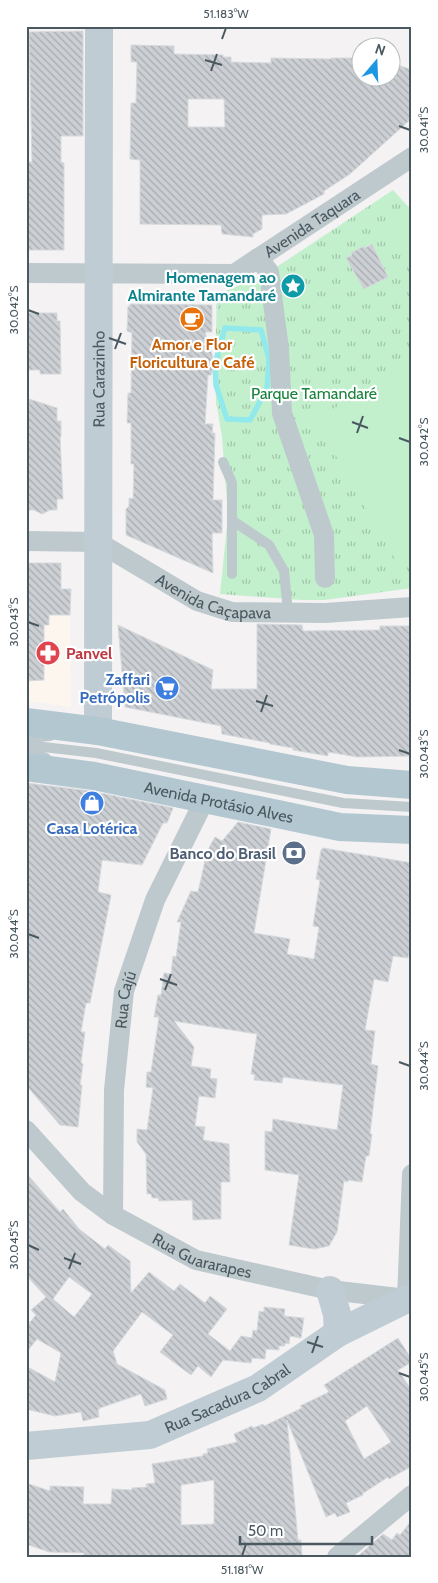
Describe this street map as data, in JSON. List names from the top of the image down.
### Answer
{
  "streets": {
    "main road": ["Avenida Protásio Alves"],
    "street": [
      "Avenida Taquara",
      "Rua Carazinho",
      "Avenida Caçapava",
      "Rua Cajú",
      "Rua Guararapes",
      "Rua Sacadura Cabral"
    ]
  },
  "crossings": [
    ["Avenida Taquara", "Rua Carazinho"],
    ["Rua Carazinho", "Avenida Caçapava"],
    ["Avenida Protásio Alves", "Rua Cajú"],
    ["Rua Cajú", "Rua Guararapes"],
    ["Rua Guararapes", "Rua Sacadura Cabral"]
  ],
  "parks": ["Parque Tamandaré"],
  "places": {
    "place": ["Homenagem ao Almirante Tamandaré"],
    "cafe": ["Amor e Flor Floricultura e Café"],
    "pharmacy": ["Panvel"],
    "supermarket": ["Zaffari Petrópolis"],
    "shop": ["Casa Lotérica"],
    "bank": ["Banco do Brasil"]
  },
  "scale_bar": "50 m",
  "north": "top",
  "coordinates": [
    "51.183°W",
    "30.041°S",
    "30.042°S",
    "30.043°S",
    "30.044°S",
    "30.045°S",
    "51.181°W"
  ]
}
